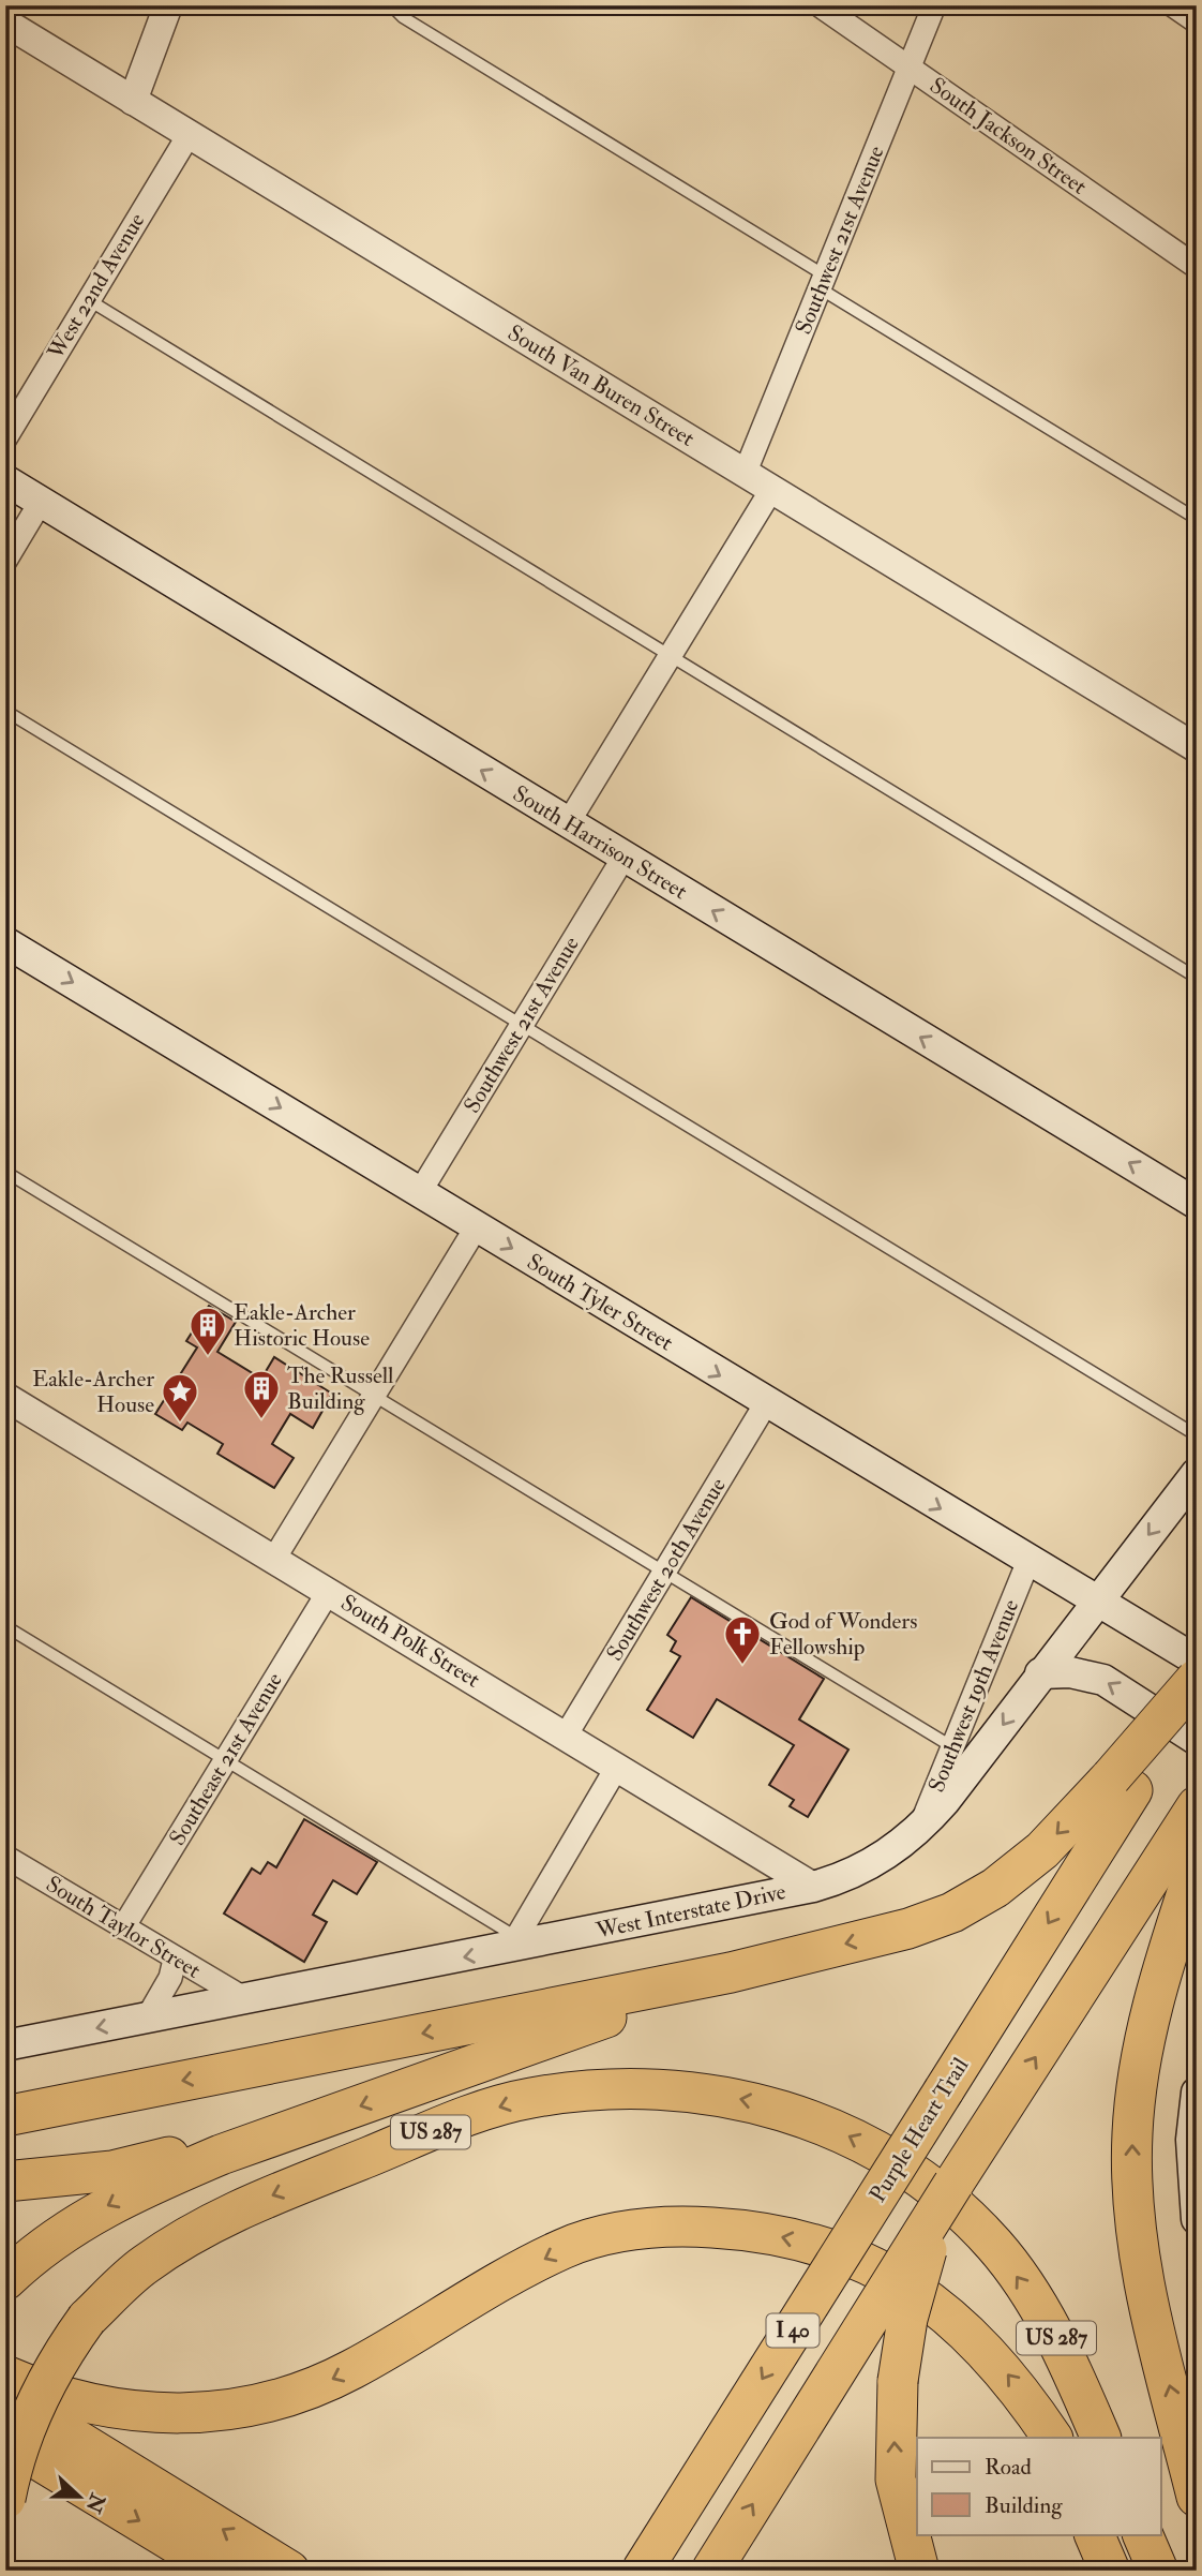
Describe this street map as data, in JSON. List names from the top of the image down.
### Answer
{
  "streets": {
    "highway": ["Purple Heart Trail", "US 287", "I 40"],
    "main road": ["South Harrison Street", "South Tyler Street", "West Interstate Drive"],
    "street": [
      "South Jackson Street",
      "Southwest 21st Avenue",
      "West 22nd Avenue",
      "South Van Buren Street",
      "Southwest 20th Avenue",
      "South Polk Street",
      "Southwest 19th Avenue",
      "Southeast 21st Avenue",
      "South Taylor Street"
    ]
  },
  "crossings": [
    ["South Jackson Street", "Southwest 21st Avenue"],
    ["Southwest 21st Avenue", "South Van Buren Street"],
    ["Southwest 21st Avenue", "South Harrison Street"],
    ["Southwest 21st Avenue", "South Tyler Street"],
    ["West 22nd Avenue", "South Van Buren Street"],
    ["South Tyler Street", "Southwest 20th Avenue"],
    ["South Tyler Street", "Southwest 19th Avenue"],
    ["South Tyler Street", "West Interstate Drive"],
    ["Southwest 20th Avenue", "South Polk Street"],
    ["South Polk Street", "Southeast 21st Avenue"],
    ["South Polk Street", "West Interstate Drive"],
    ["Southwest 19th Avenue", "West Interstate Drive"],
    ["Southeast 21st Avenue", "South Taylor Street"],
    ["West Interstate Drive", "South Taylor Street"]
  ],
  "one_way": ["South Harrison Street", "South Tyler Street", "West Interstate Drive"],
  "places": {
    "building": ["Eakle-Archer Historic House", "The Russell Building"],
    "place": ["Eakle-Archer House"],
    "church": ["God of Wonders Fellowship"]
  },
  "legend": ["Road", "Building"],
  "north": "right"
}
